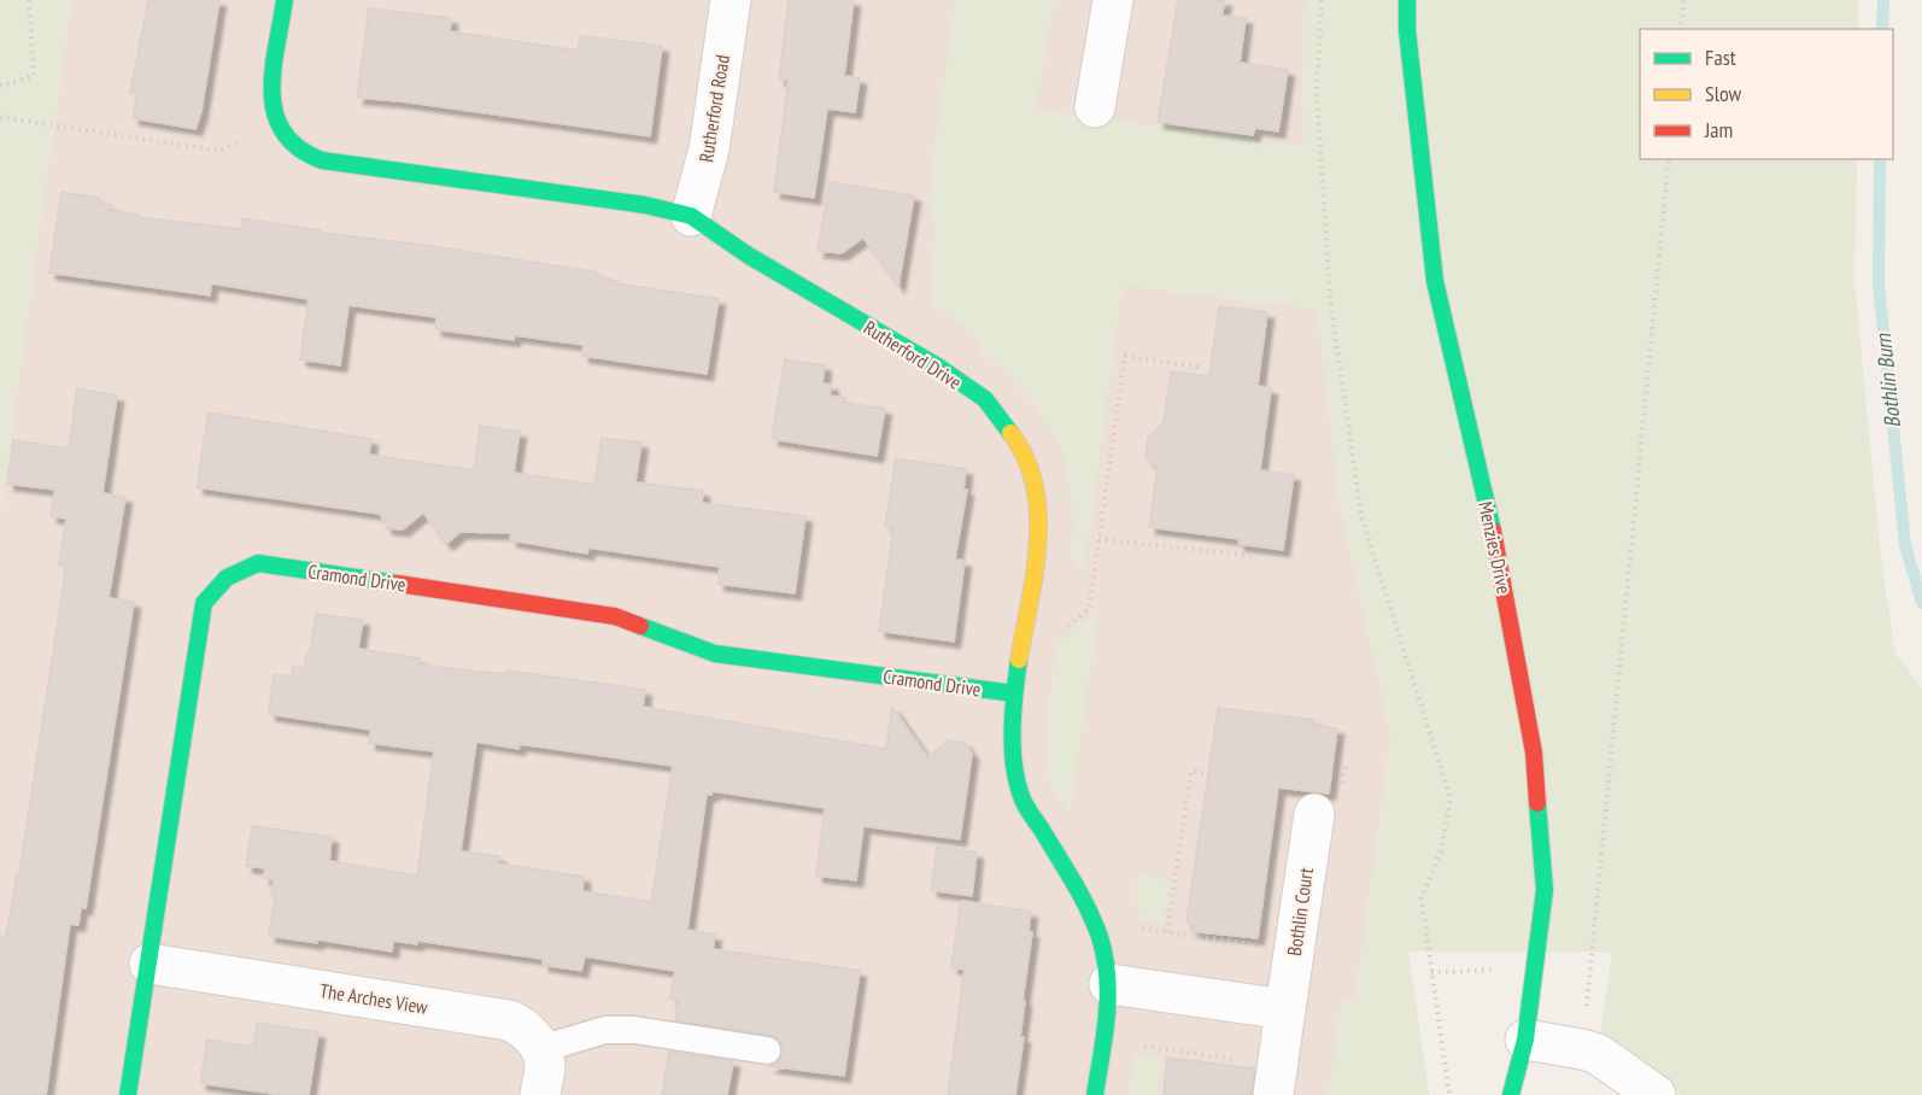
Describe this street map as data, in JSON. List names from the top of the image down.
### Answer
{
  "streets": {
    "street": [
      "Rutherford Road",
      "Rutherford Drive",
      "Menzies Drive",
      "Cramond Drive",
      "Bothlin Court",
      "The Arches View"
    ]
  },
  "crossings": [
    ["Rutherford Road", "Rutherford Drive"],
    ["Rutherford Drive", "Cramond Drive"],
    ["Cramond Drive", "The Arches View"]
  ],
  "water": ["Bothlin Burn"],
  "legend": ["Fast", "Slow", "Jam"]
}
